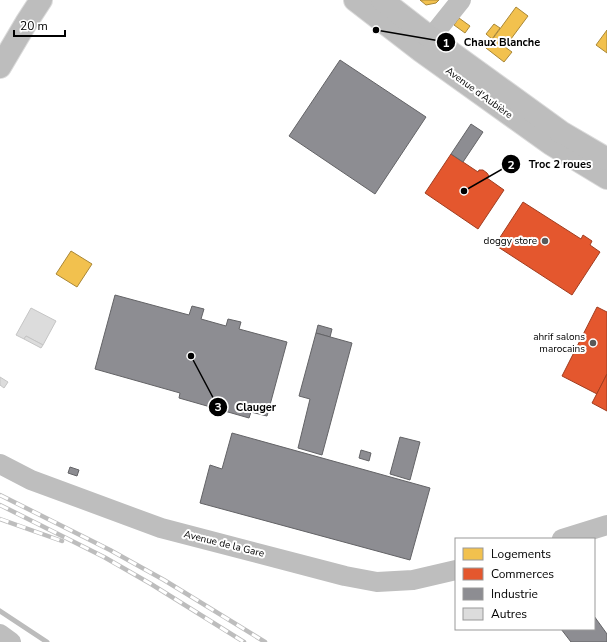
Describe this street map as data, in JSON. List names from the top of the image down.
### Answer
{
  "streets": {
    "main road": ["Avenue d'Aubière"],
    "street": ["Avenue de la Gare"]
  },
  "places": [
    "Chaux Blanche",
    "Troc 2 roues",
    "doggy store",
    "ahrif salons marocains",
    "Clauger"
  ],
  "legend": [
    "Logements",
    "Commerces",
    "Industrie",
    "Autres"
  ],
  "scale_bar": "20 m"
}
